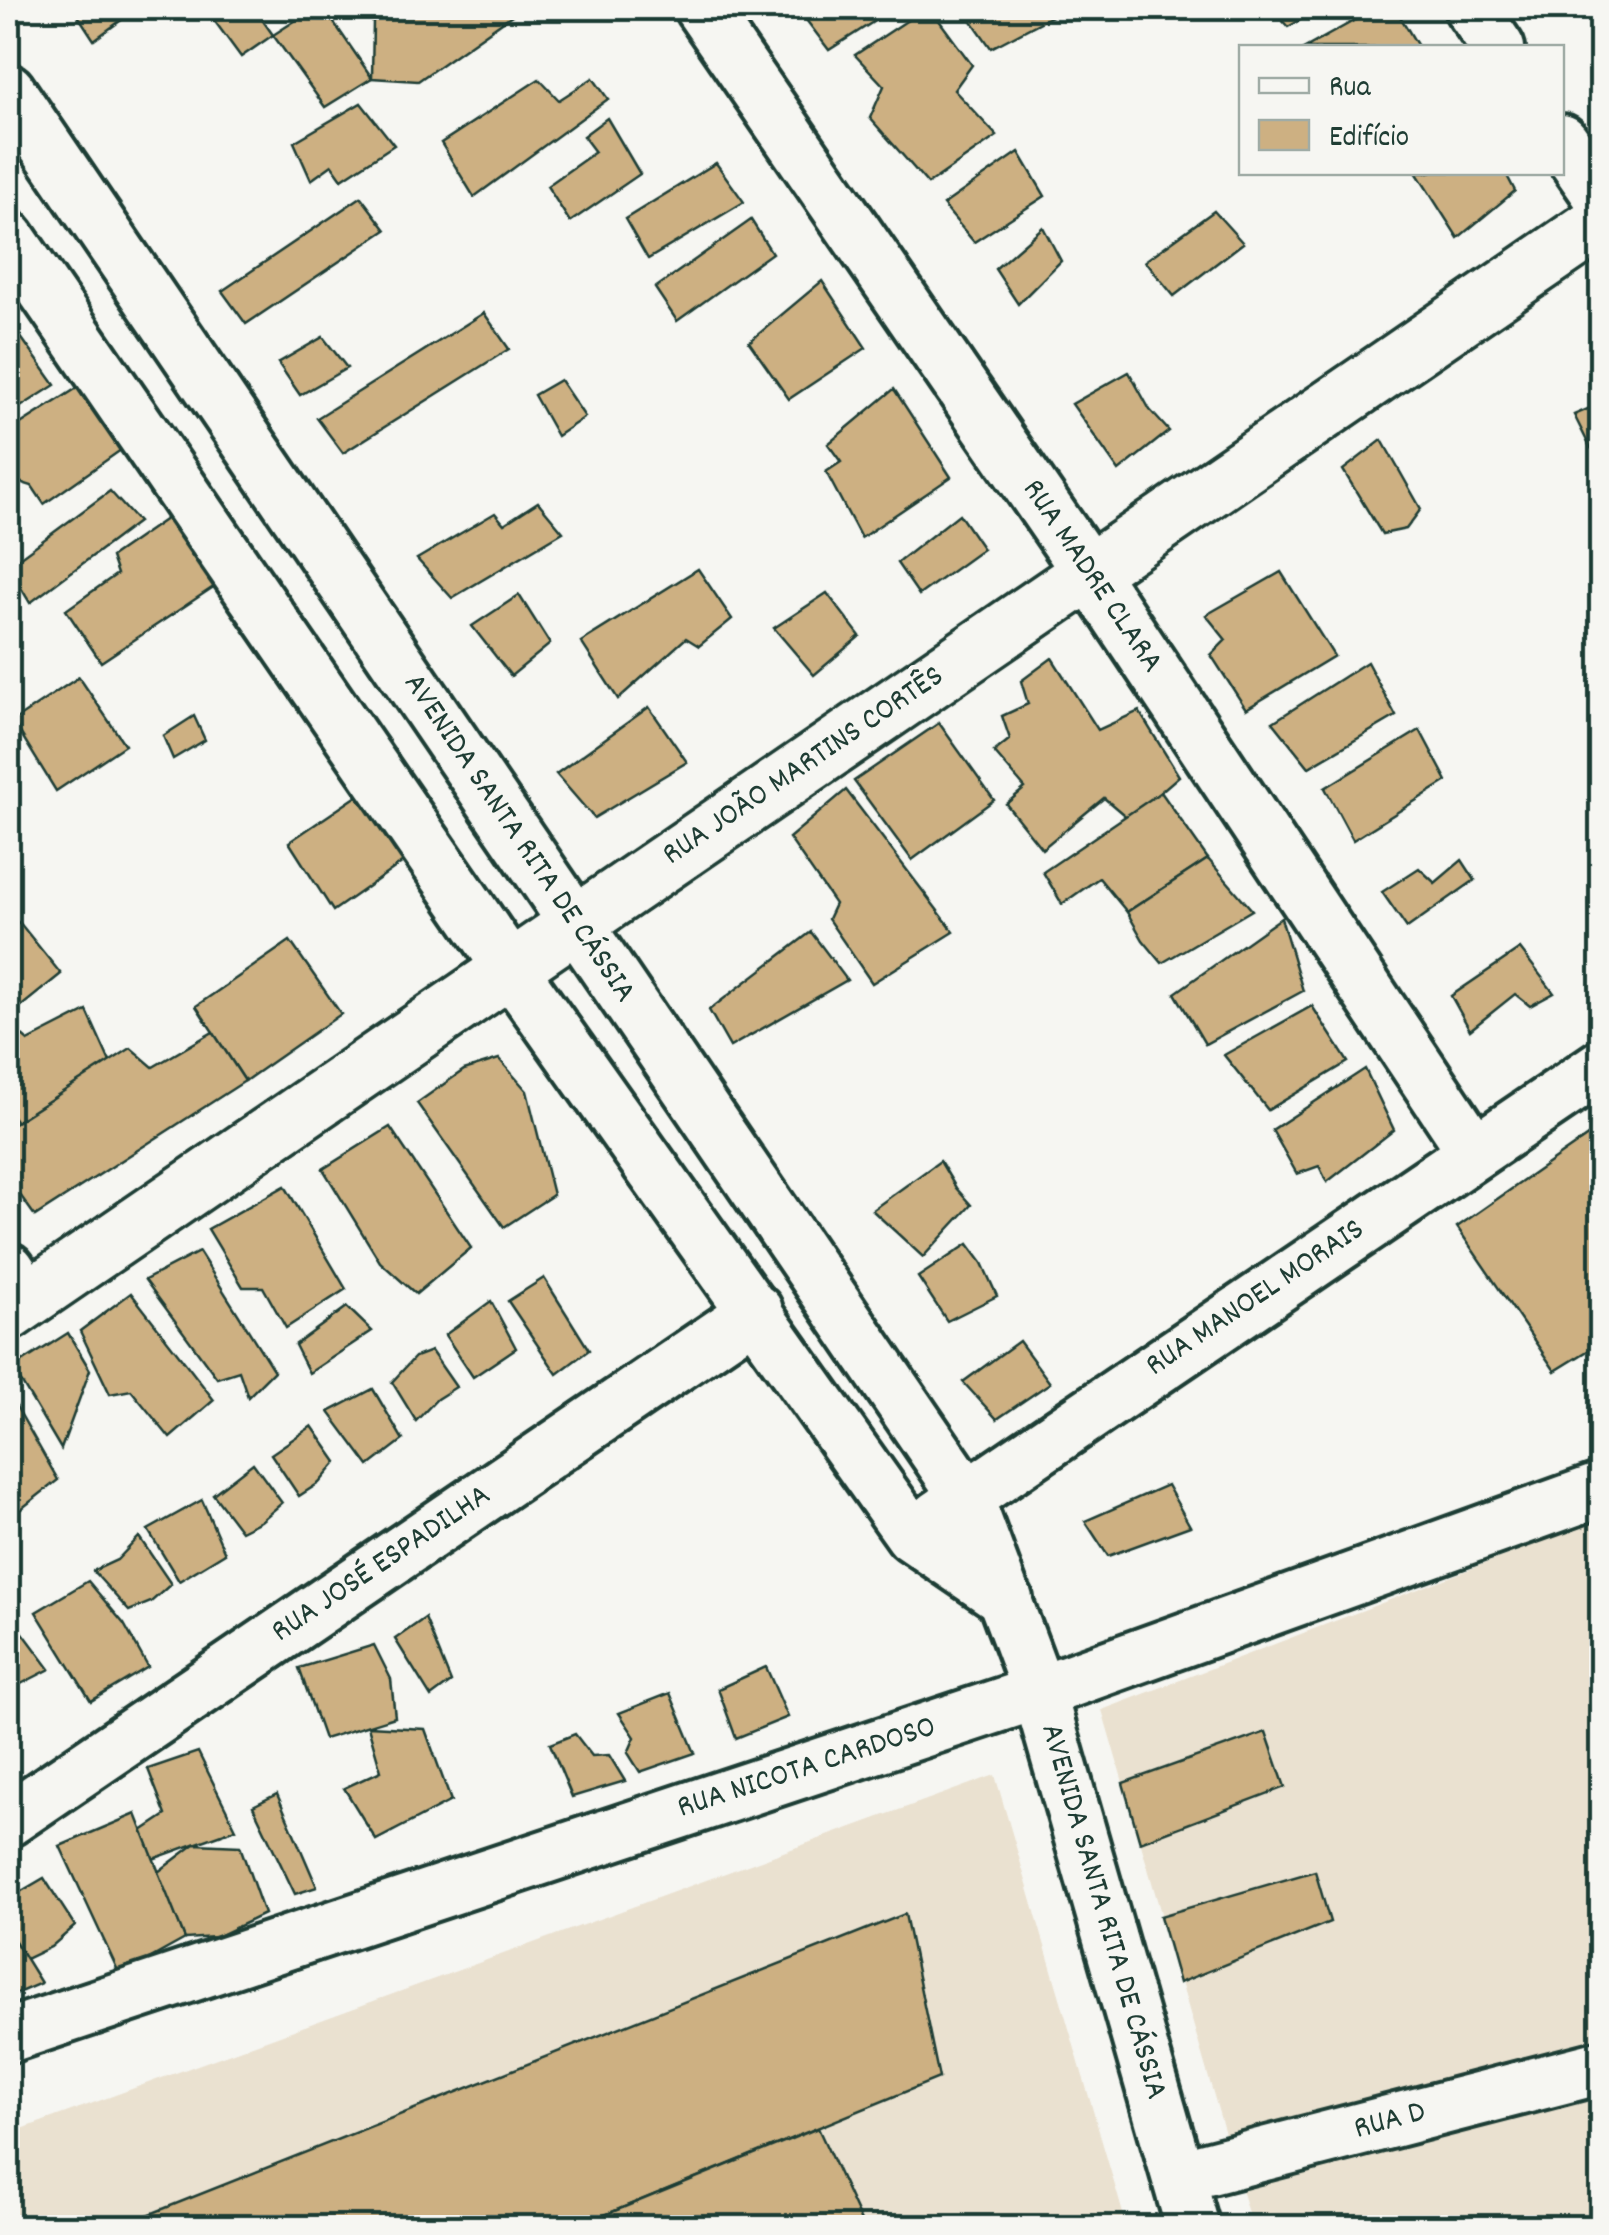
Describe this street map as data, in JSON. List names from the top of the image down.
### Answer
{
  "streets": {
    "street": [
      "RUA MADRE CLARA",
      "RUA JOÃO MARTINS CORTÊS",
      "AVENIDA SANTA RITA DE CÁSSIA",
      "RUA MANOEL MORAIS",
      "RUA JOSÉ ESPADILHA",
      "RUA NICOTA CARDOSO",
      "RUA D"
    ]
  },
  "crossings": [
    ["RUA MADRE CLARA", "RUA JOÃO MARTINS CORTÊS"],
    ["RUA MADRE CLARA", "RUA MANOEL MORAIS"],
    ["RUA JOÃO MARTINS CORTÊS", "AVENIDA SANTA RITA DE CÁSSIA"],
    ["AVENIDA SANTA RITA DE CÁSSIA", "RUA MANOEL MORAIS"],
    ["AVENIDA SANTA RITA DE CÁSSIA", "RUA NICOTA CARDOSO"],
    ["AVENIDA SANTA RITA DE CÁSSIA", "RUA D"]
  ],
  "legend": ["Rua", "Edifício"]
}
